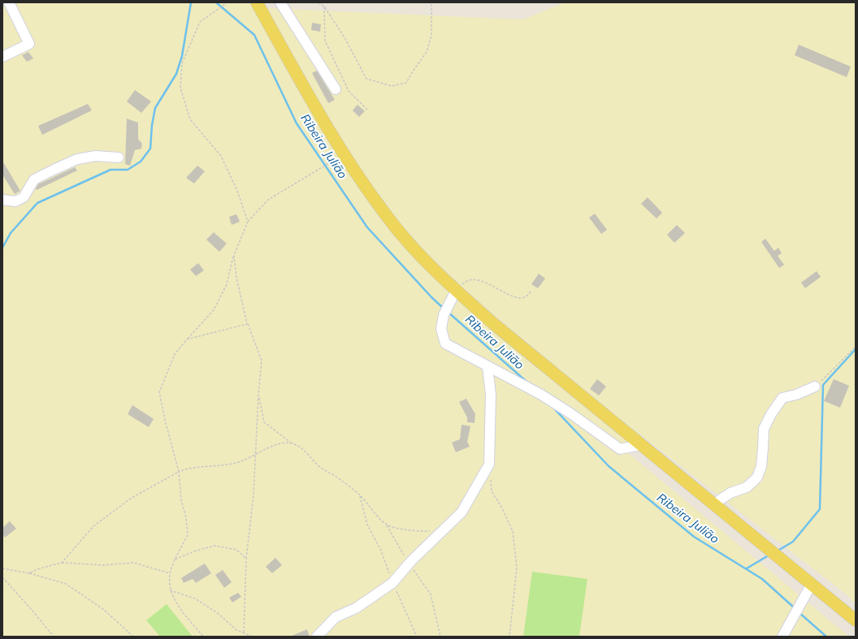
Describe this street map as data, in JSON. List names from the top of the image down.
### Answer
{
  "water": ["Ribeira Julião"]
}
